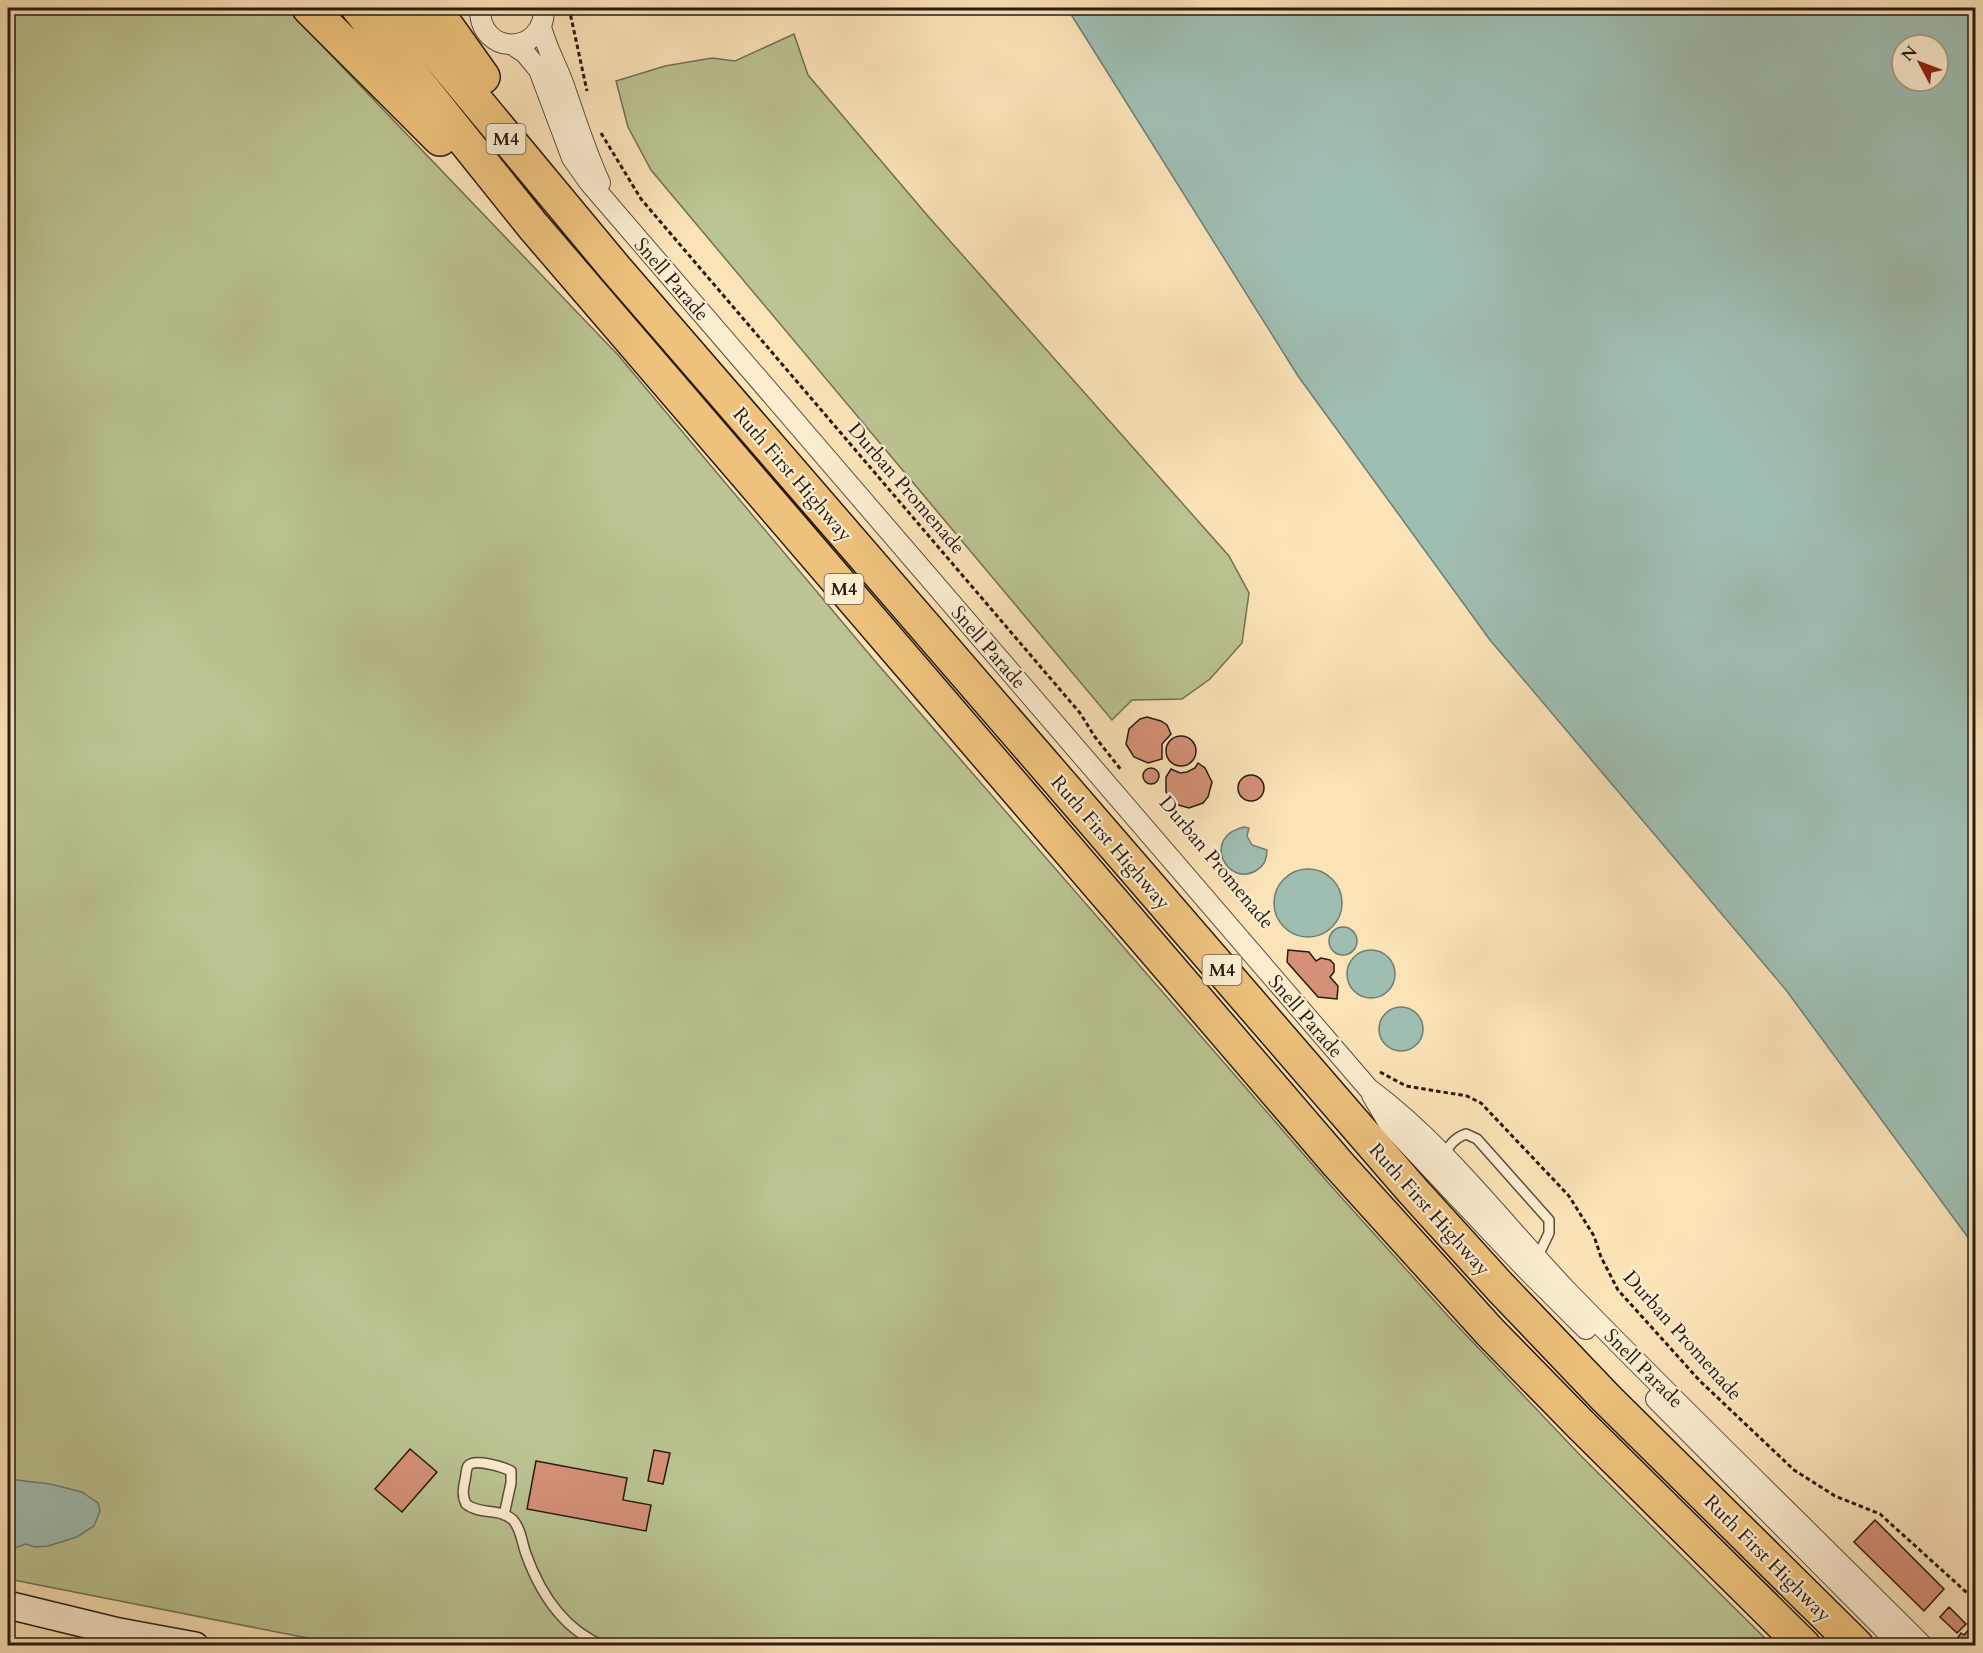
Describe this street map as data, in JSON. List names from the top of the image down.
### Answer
{
  "streets": {
    "highway": ["M4", "Ruth First Highway"],
    "street": ["Snell Parade"],
    "path": ["Durban Promenade"]
  },
  "north": "top left"
}
